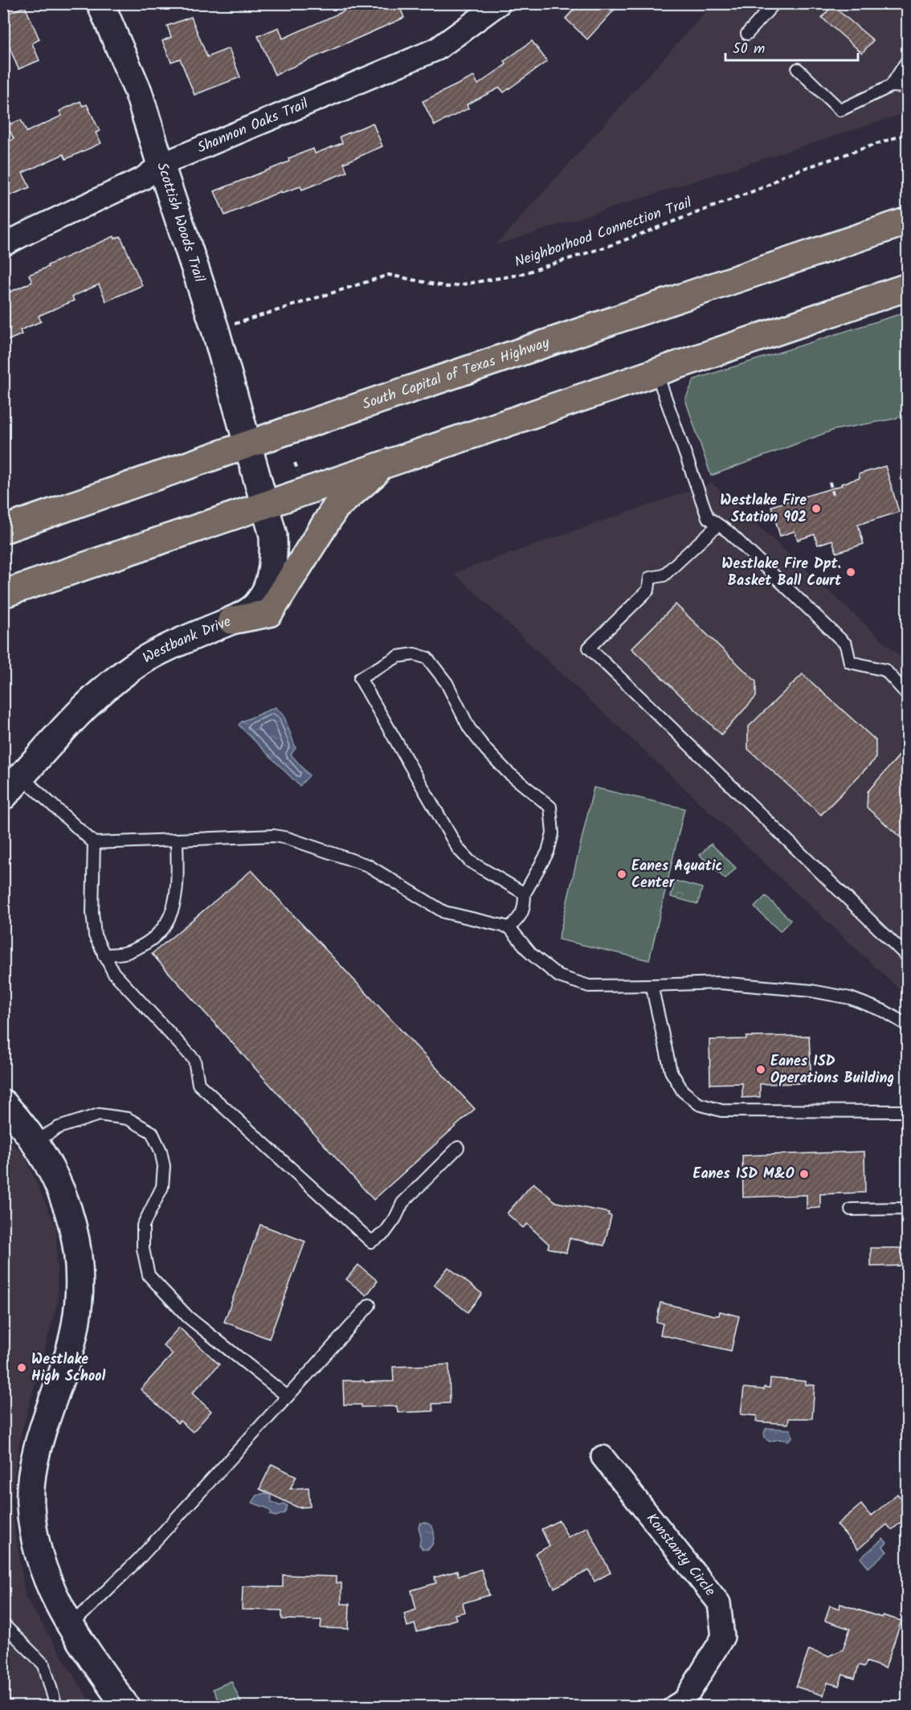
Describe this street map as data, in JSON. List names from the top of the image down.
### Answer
{
  "streets": {
    "highway": ["South Capital of Texas Highway"],
    "street": [
      "Shannon Oaks Trail",
      "Scottish Woods Trail",
      "Westbank Drive",
      "Konstanty Circle"
    ],
    "path": ["Neighborhood Connection Trail"]
  },
  "crossings": [
    ["Shannon Oaks Trail", "Scottish Woods Trail"],
    ["Scottish Woods Trail", "Neighborhood Connection Trail"],
    ["Scottish Woods Trail", "South Capital of Texas Highway"],
    ["Scottish Woods Trail", "Westbank Drive"],
    ["South Capital of Texas Highway", "Westbank Drive"]
  ],
  "places": [
    "Westlake Fire Station 902",
    "Westlake Fire Dpt. Basket Ball Court",
    "Eanes Aquatic Center",
    "Eanes ISD Operations Building",
    "Eanes ISD M&O",
    "Westlake High School"
  ],
  "scale_bar": "50 m"
}
